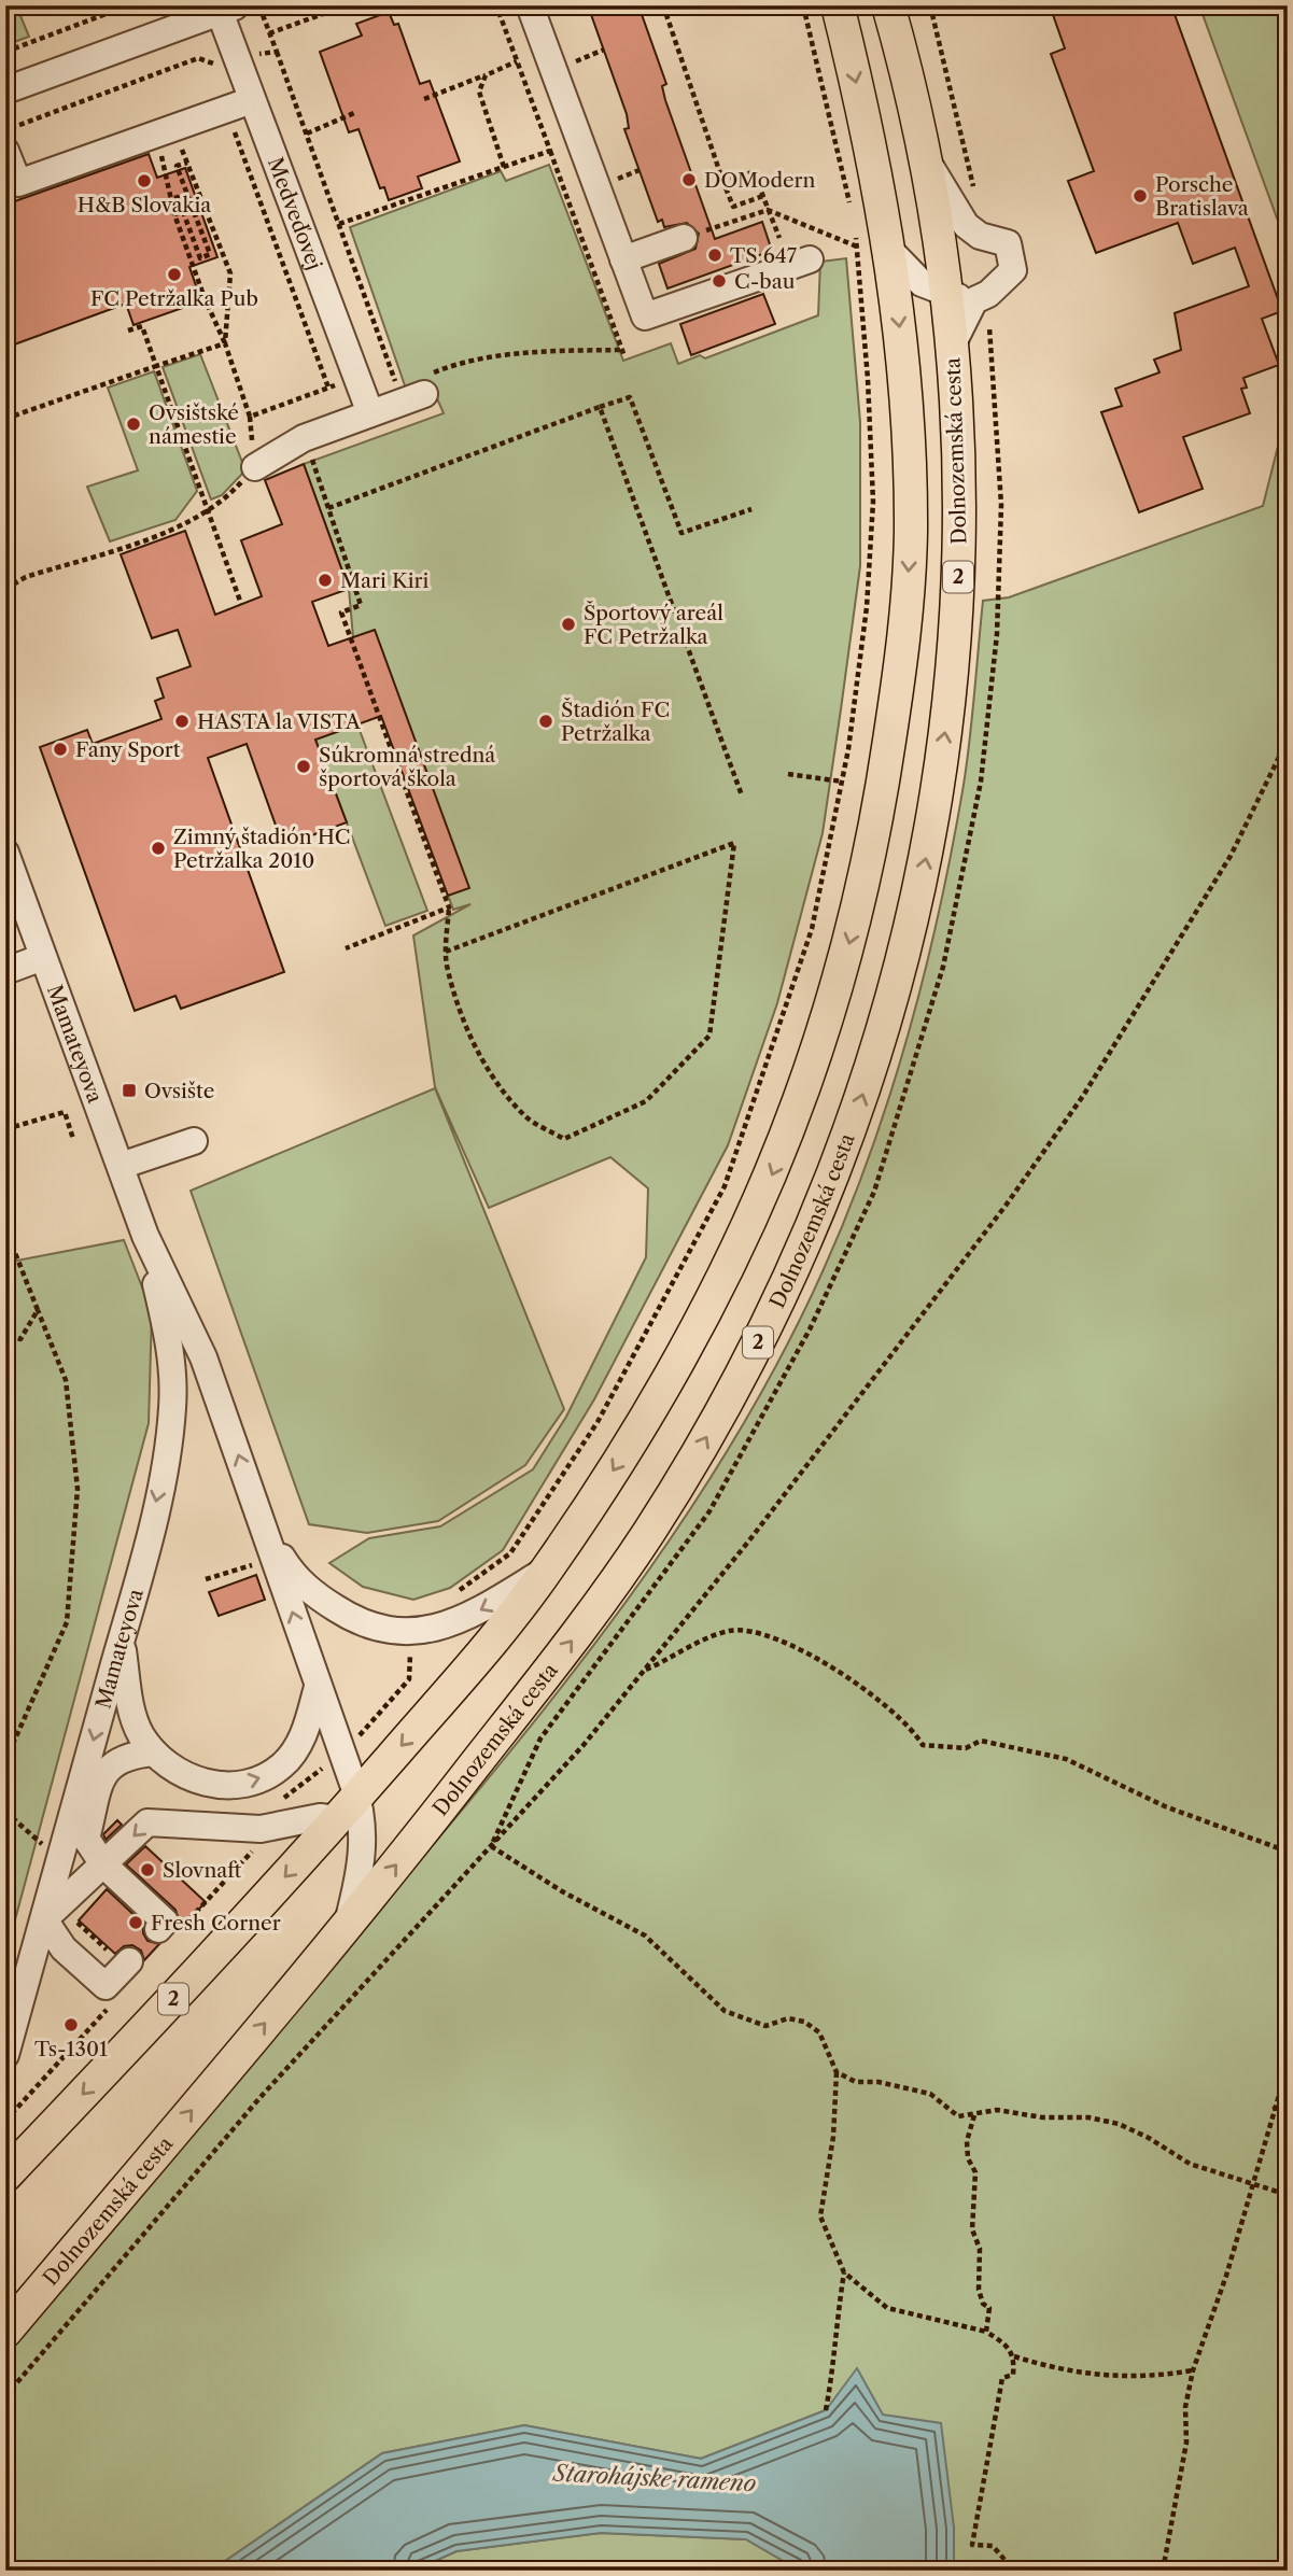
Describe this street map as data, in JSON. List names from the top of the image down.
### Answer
{
  "streets": {
    "main road": ["Dolnozemská cesta", "2"],
    "street": ["Medveďovej", "Mamateyova"]
  },
  "crossings": [
    ["Dolnozemská cesta", "Mamateyova"],
    ["2", "Mamateyova"]
  ],
  "water": ["Starohájske rameno"],
  "places": {
    "other": [
      "DOModern",
      "H&B Slovakia",
      "Porsche Bratislava",
      "TS 647",
      "FC Petržalka Pub",
      "C-bau",
      "Ovsištské námestie",
      "Mari Kiri",
      "Športový areál FC Petržalka",
      "HASTA la VISTA",
      "Štadión FC Petržalka",
      "Fany Sport",
      "Súkromná stredná športová škola",
      "Zimný štadión HC Petržalka 2010",
      "Slovnaft",
      "Fresh Corner",
      "Ts-1301"
    ],
    "transit": ["Ovsište"]
  }
}
